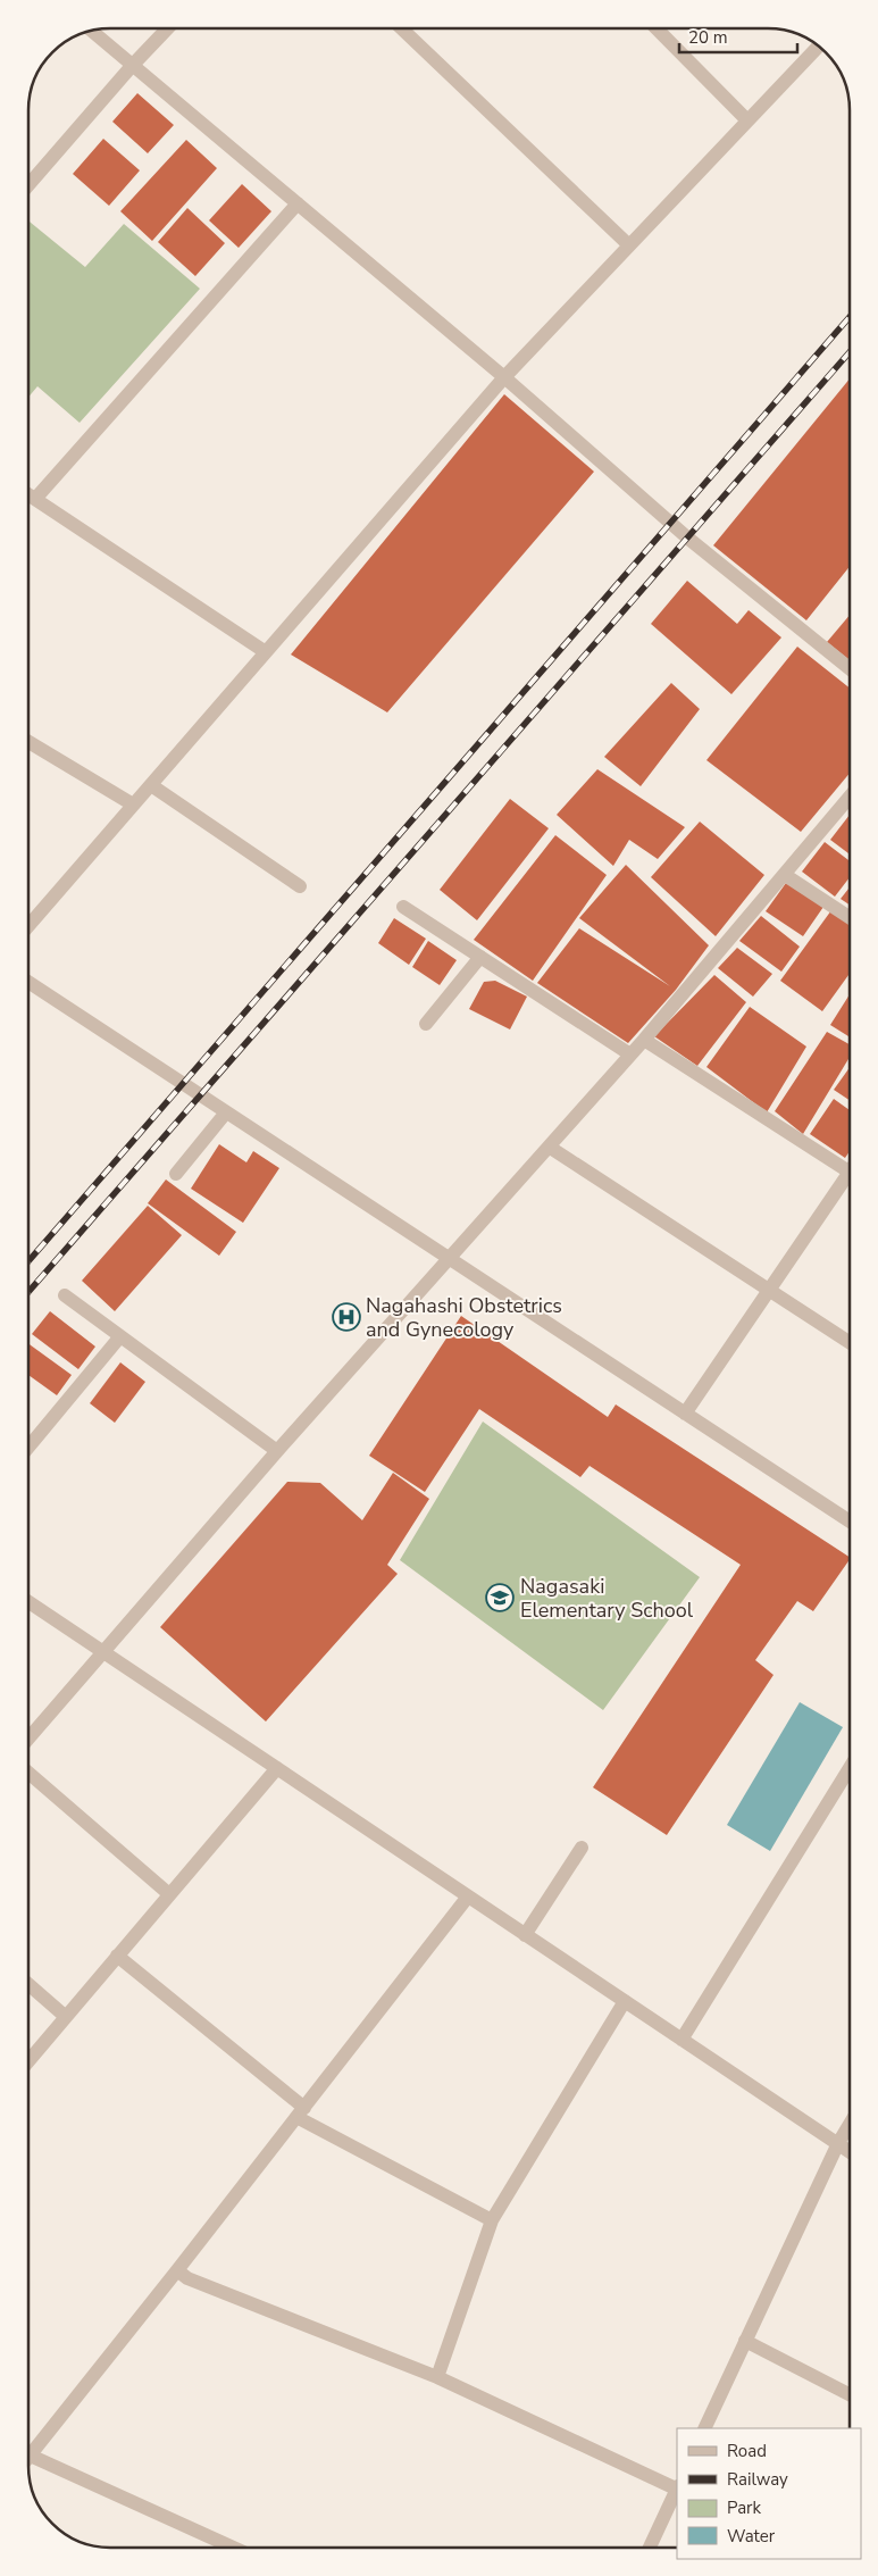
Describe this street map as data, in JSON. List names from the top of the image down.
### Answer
{
  "places": {
    "hospital": ["Nagahashi Obstetrics and Gynecology"],
    "school or university": ["Nagasaki Elementary School"]
  },
  "legend": [
    "Road",
    "Railway",
    "Park",
    "Water"
  ],
  "scale_bar": "20 m"
}
